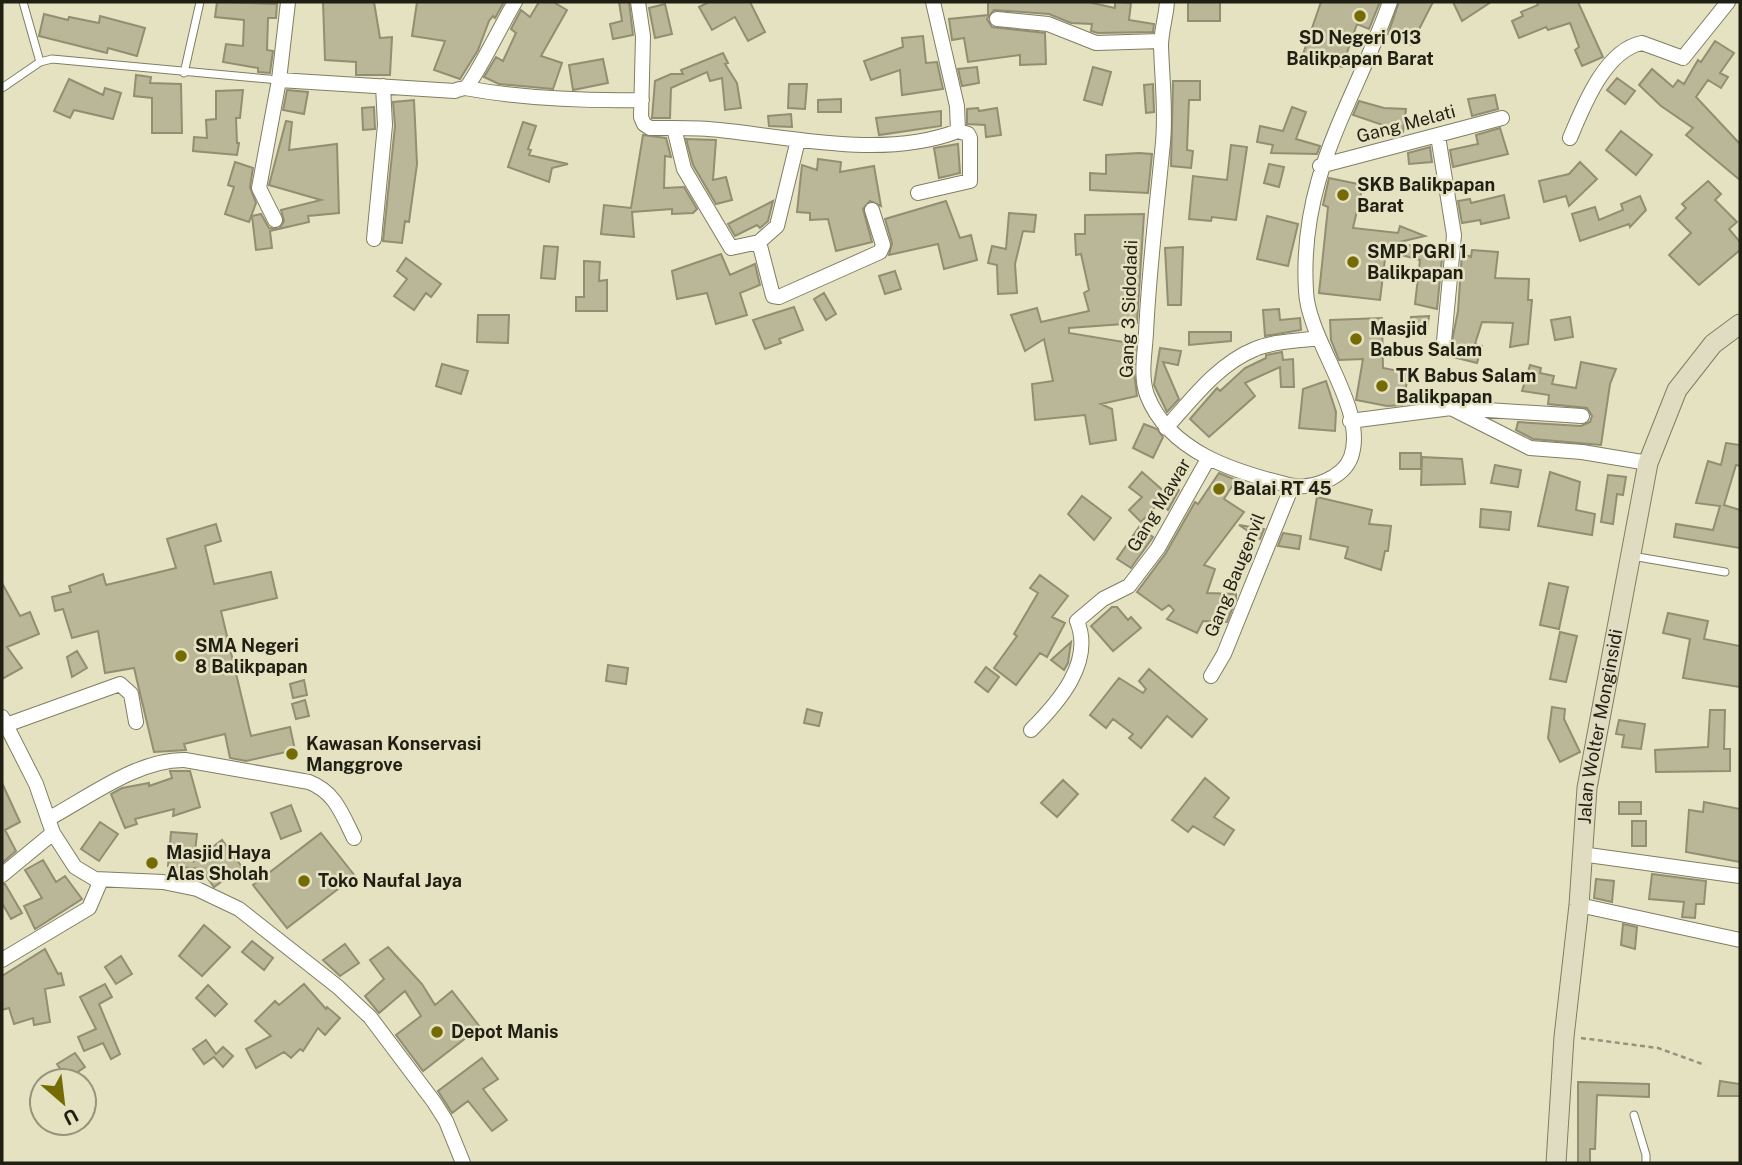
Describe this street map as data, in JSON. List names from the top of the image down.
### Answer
{
  "streets": {
    "main road": ["Jalan Wolter Monginsidi"],
    "street": [
      "Gang Melati",
      "Gang 3 Sidodadi",
      "Gang Mawar",
      "Gang Baugenvil"
    ]
  },
  "crossings": [
    ["Gang 3 Sidodadi", "Gang Mawar"],
    ["Gang 3 Sidodadi", "Gang Baugenvil"]
  ],
  "places": [
    "SD Negeri 013 Balikpapan Barat",
    "SKB Balikpapan Barat",
    "SMP PGRI 1 Balikpapan",
    "Masjid Babus Salam",
    "TK Babus Salam Balikpapan",
    "Balai RT 45",
    "SMA Negeri 8 Balikpapan",
    "Kawasan Konservasi Manggrove",
    "Masjid Haya Alas Sholah",
    "Toko Naufal Jaya",
    "Depot Manis"
  ],
  "north": "bottom right"
}
